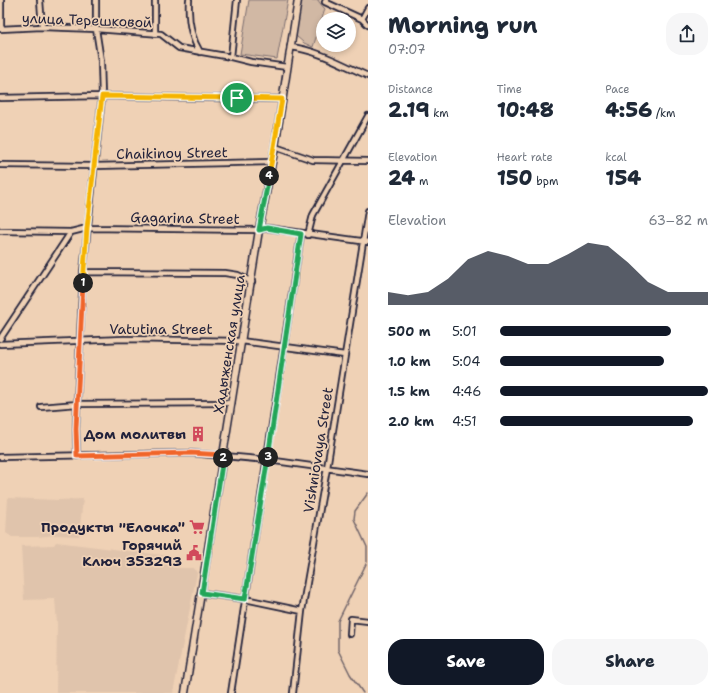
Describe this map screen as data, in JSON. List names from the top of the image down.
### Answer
{
  "streets": {
    "main road": ["Хадыженская улица"],
    "street": [
      "улица Терешковой",
      "Chaikinoy Street",
      "Gagarina Street",
      "Vatutina Street",
      "Vishniovaya Street"
    ]
  },
  "crossings": [
    ["улица Терешковой", "Хадыженская улица"],
    ["Chaikinoy Street", "Хадыженская улица"],
    ["Gagarina Street", "Хадыженская улица"],
    ["Gagarina Street", "Vishniovaya Street"],
    ["Vatutina Street", "Хадыженская улица"],
    ["Vatutina Street", "Vishniovaya Street"]
  ],
  "places": {
    "building": ["Дом молитвы"],
    "supermarket": ["Продукты \"Елочка\""],
    "public building": ["Горячий Ключ 353293"]
  },
  "page": {
    "heading": ["Morning run", "07:07"],
    "stats": [
      ["Distance", "2.19 km"],
      ["Time", "10:48"],
      ["Pace", "4:56 /km"],
      ["Elevation", "24 m"],
      ["Heart rate", "150 bpm"],
      ["kcal", "154"]
    ],
    "pins": [
      "4",
      "1",
      "3",
      "2"
    ],
    "chart": ["Elevation", "63–82 m"],
    "list": [
      {
        "name": "500 m",
        "note": "5:01"
      },
      {
        "name": "1.0 km",
        "note": "5:04"
      },
      {
        "name": "1.5 km",
        "note": "4:46"
      },
      {
        "name": "2.0 km",
        "note": "4:51"
      }
    ],
    "buttons": ["Save", "Share"]
  }
}
